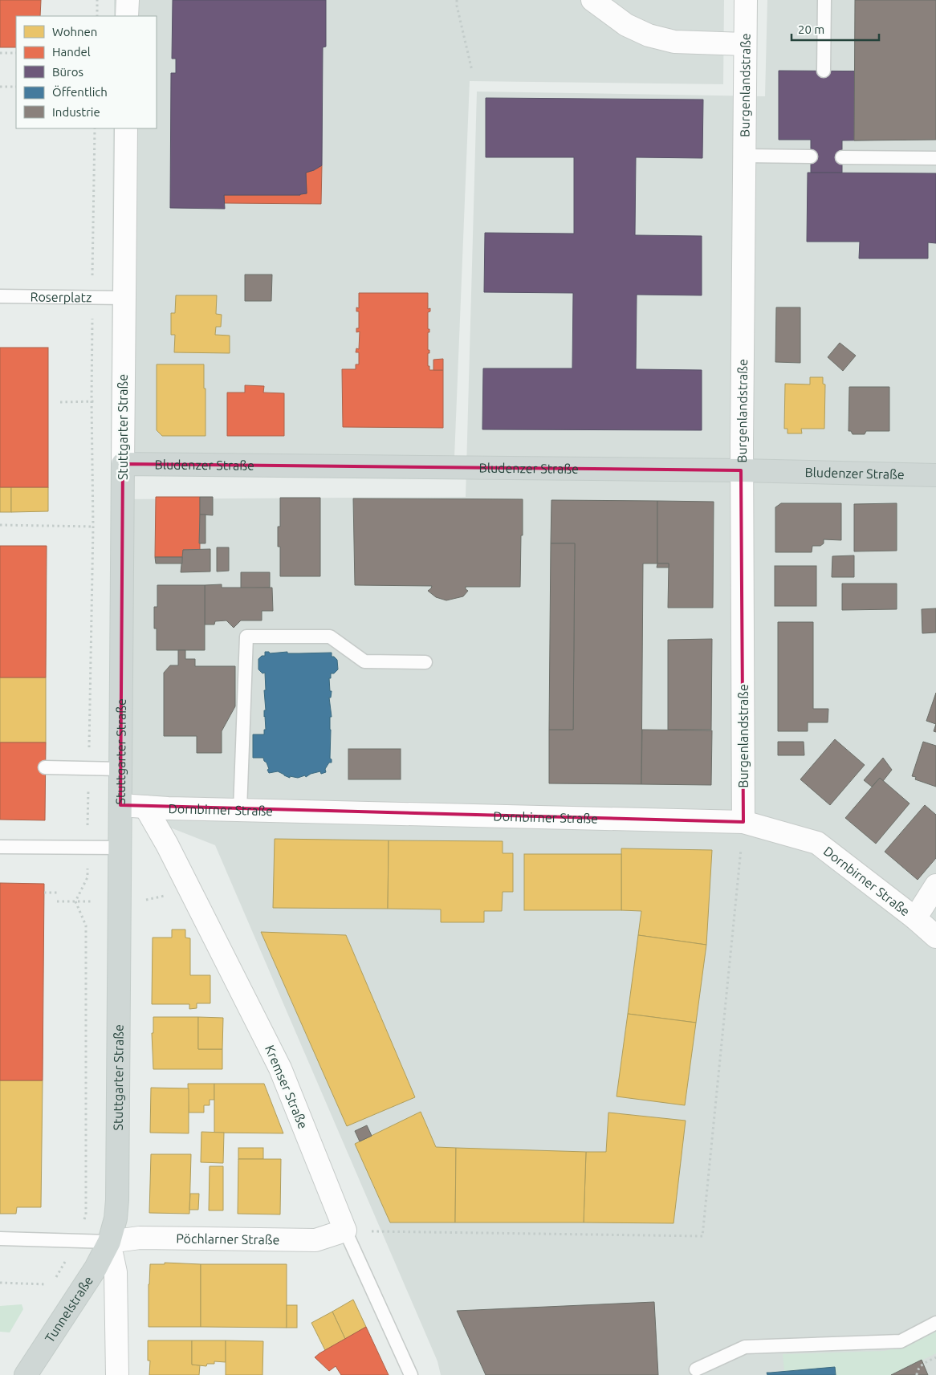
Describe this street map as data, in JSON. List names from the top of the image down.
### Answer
{
  "streets": {
    "main road": ["Stuttgarter Straße", "Bludenzer Straße", "Tunnelstraße"],
    "street": [
      "Burgenlandstraße",
      "Dornbirner Straße",
      "Kremser Straße",
      "Pöchlarner Straße"
    ],
    "lane": ["Roserplatz"]
  },
  "crossings": [
    ["Burgenlandstraße", "Bludenzer Straße"],
    ["Burgenlandstraße", "Dornbirner Straße"],
    ["Roserplatz", "Stuttgarter Straße"],
    ["Stuttgarter Straße", "Bludenzer Straße"],
    ["Stuttgarter Straße", "Dornbirner Straße"],
    ["Stuttgarter Straße", "Pöchlarner Straße"],
    ["Stuttgarter Straße", "Tunnelstraße"],
    ["Dornbirner Straße", "Kremser Straße"],
    ["Kremser Straße", "Pöchlarner Straße"],
    ["Pöchlarner Straße", "Tunnelstraße"]
  ],
  "legend": [
    "Wohnen",
    "Handel",
    "Büros",
    "Öffentlich",
    "Industrie"
  ],
  "scale_bar": "20 m"
}
